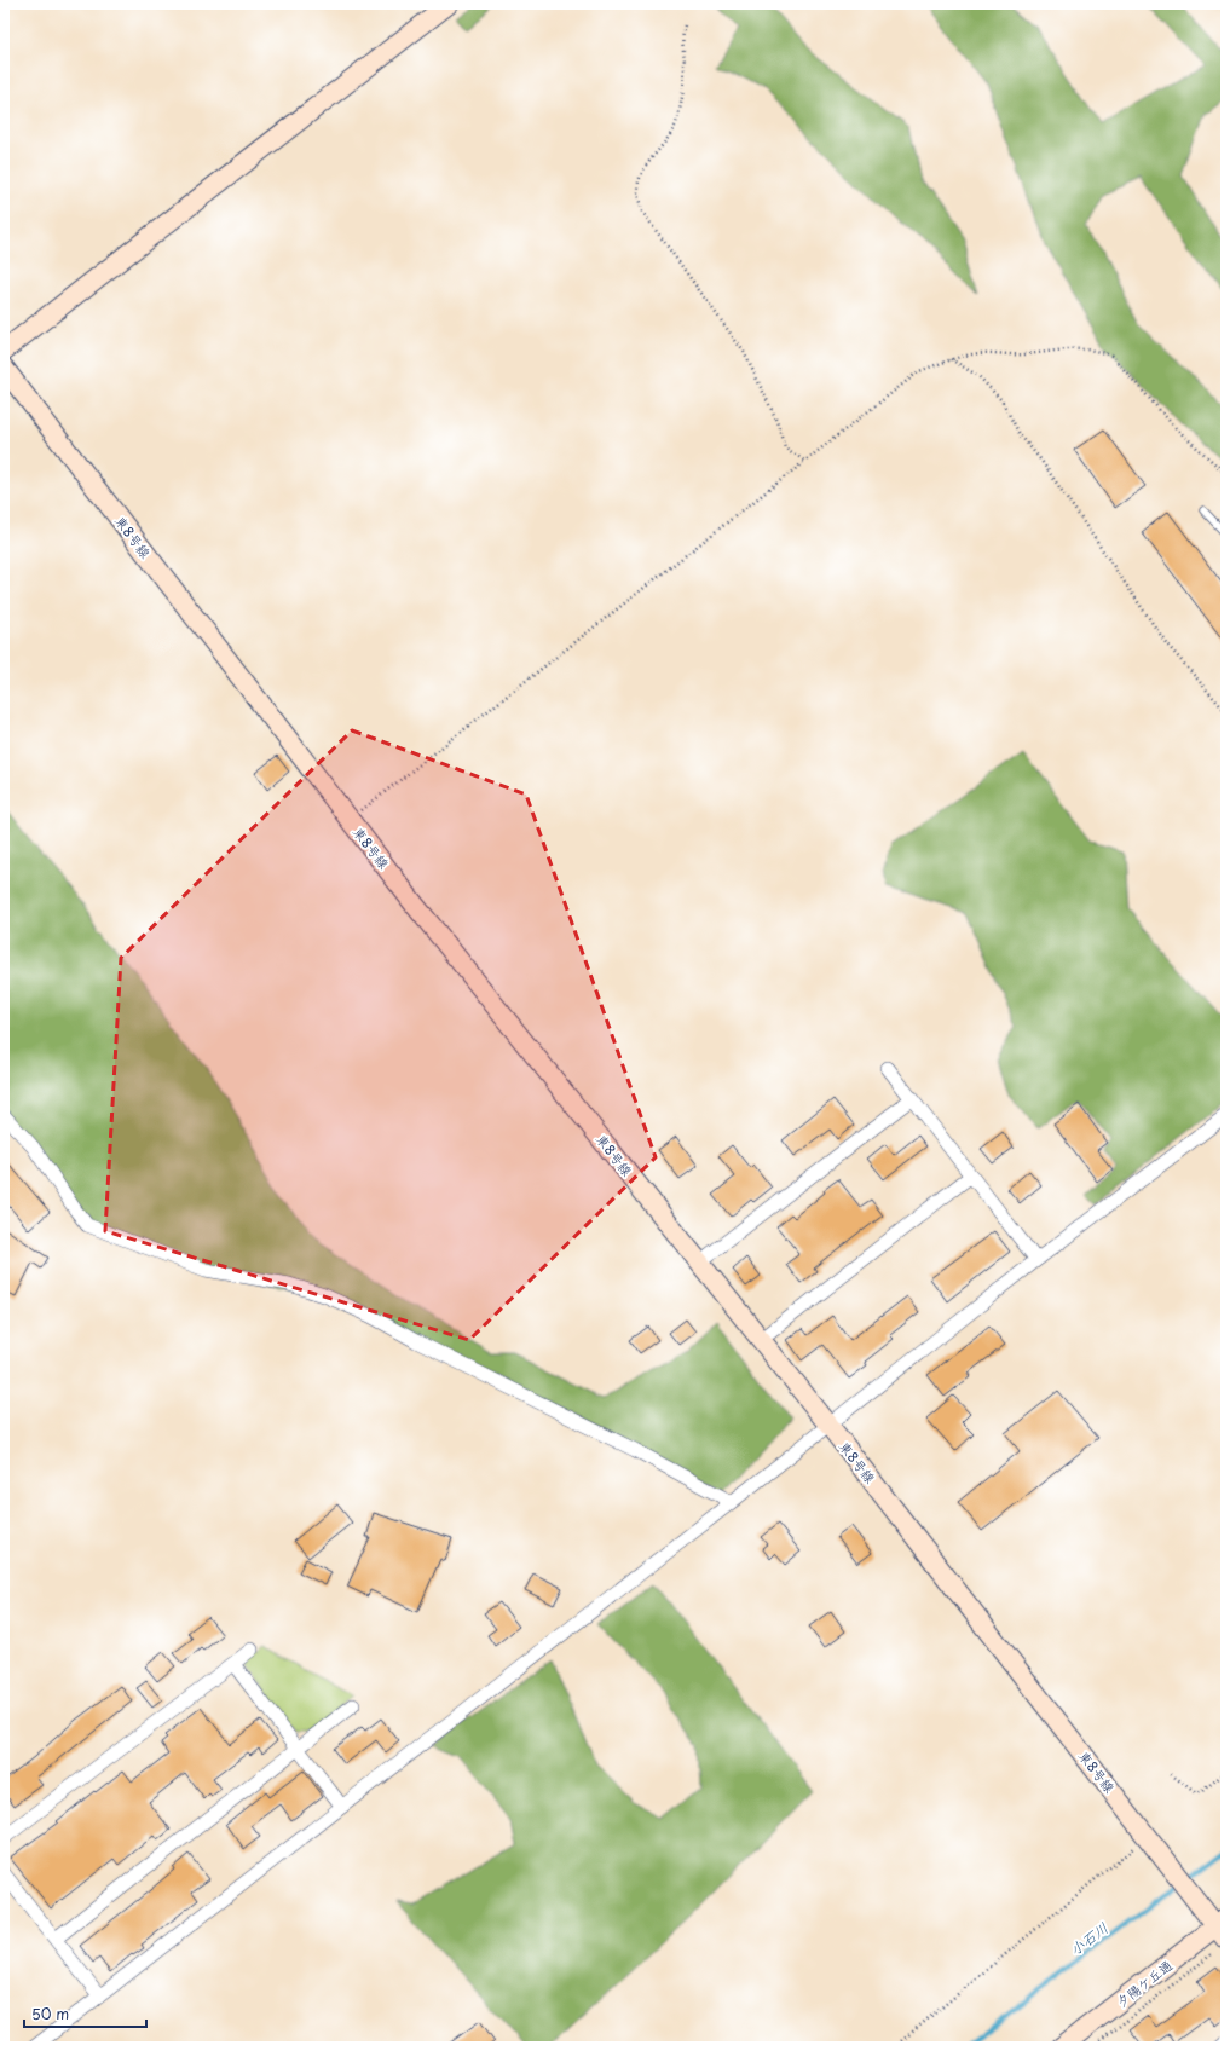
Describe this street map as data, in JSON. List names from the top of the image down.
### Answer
{
  "streets": {
    "street": ["東8号線", "夕陽ケ丘通"]
  },
  "crossings": [
    ["東8号線", "夕陽ケ丘通"]
  ],
  "water": ["小石川"],
  "scale_bar": "50 m"
}
